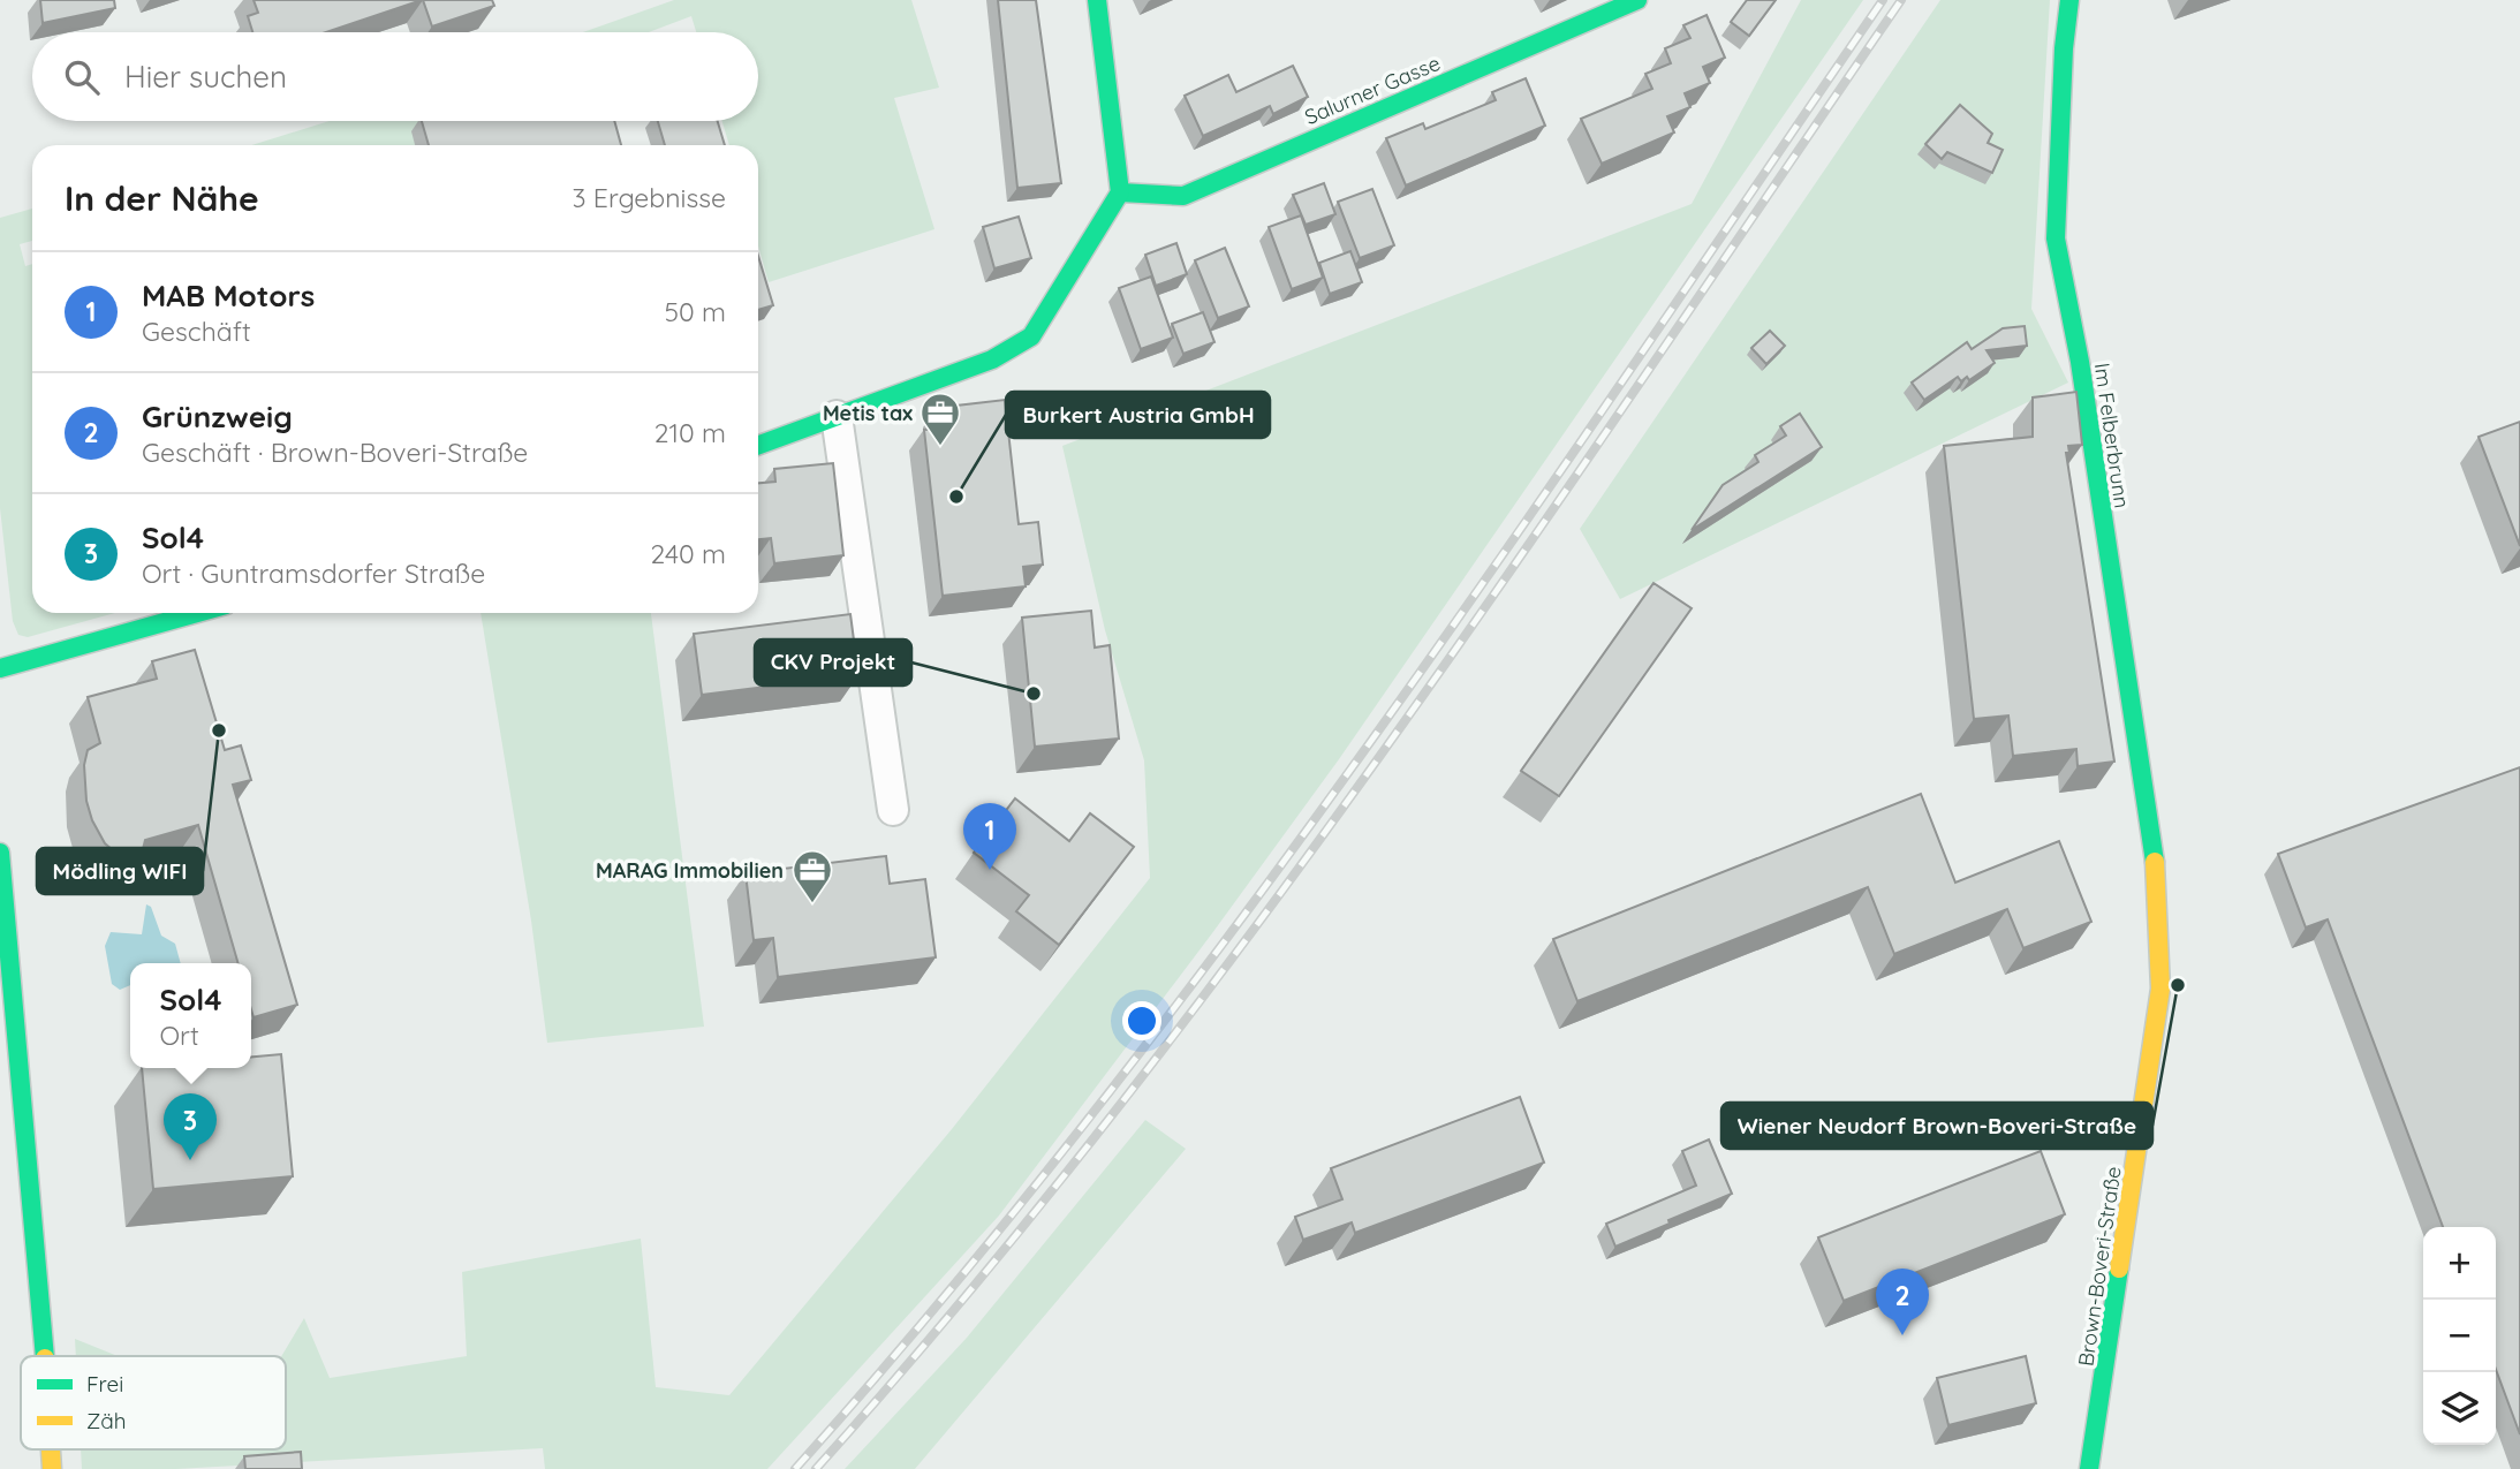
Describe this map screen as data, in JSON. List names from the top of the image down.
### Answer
{
  "streets": {
    "street": ["Salurner Gasse", "Im Felberbrunn", "Brown-Boveri-Straße"]
  },
  "crossings": [
    ["Im Felberbrunn", "Brown-Boveri-Straße"]
  ],
  "places": {
    "office": ["Metis tax", "MARAG Immobilien"],
    "other": [
      "Burkert Austria GmbH",
      "CKV Projekt",
      "Mödling WIFI",
      "Wiener Neudorf Brown-Boveri-Straße"
    ]
  },
  "legend": ["Frei", "Zäh"],
  "page": {
    "search": "Hier suchen",
    "heading": ["In der Nähe", "3 Ergebnisse"],
    "list": [
      {
        "mark": "1",
        "name": "MAB Motors",
        "note": "Geschäft",
        "value": "50 m"
      },
      {
        "mark": "2",
        "name": "Grünzweig",
        "note": "Geschäft · Brown-Boveri-Straße",
        "value": "210 m"
      },
      {
        "mark": "3",
        "name": "Sol4",
        "note": "Ort · Guntramsdorfer Straße",
        "value": "240 m"
      }
    ],
    "pins": ["1", "3", "2"],
    "popup": ["Sol4", "Ort"],
    "map_buttons": ["+", "−"]
  }
}
